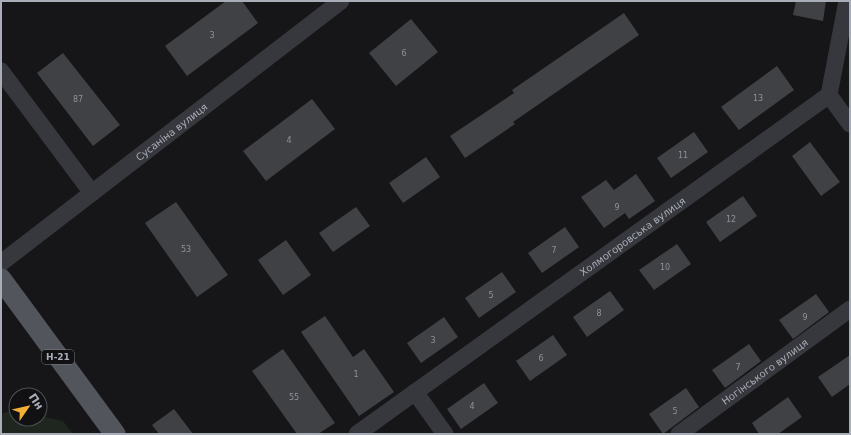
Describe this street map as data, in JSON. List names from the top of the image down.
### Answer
{
  "streets": {
    "main road": ["Н-21"],
    "street": ["Сусаніна вулиця", "Холмогоровська вулиця", "Ногінського вулиця"]
  },
  "house_numbers": [
    "3",
    "6",
    "13",
    "87",
    "4",
    "11",
    "9",
    "12",
    "53",
    "7",
    "10",
    "5",
    "8",
    "9",
    "3",
    "6",
    "7",
    "1",
    "55",
    "4",
    "5"
  ],
  "north": "top right"
}
